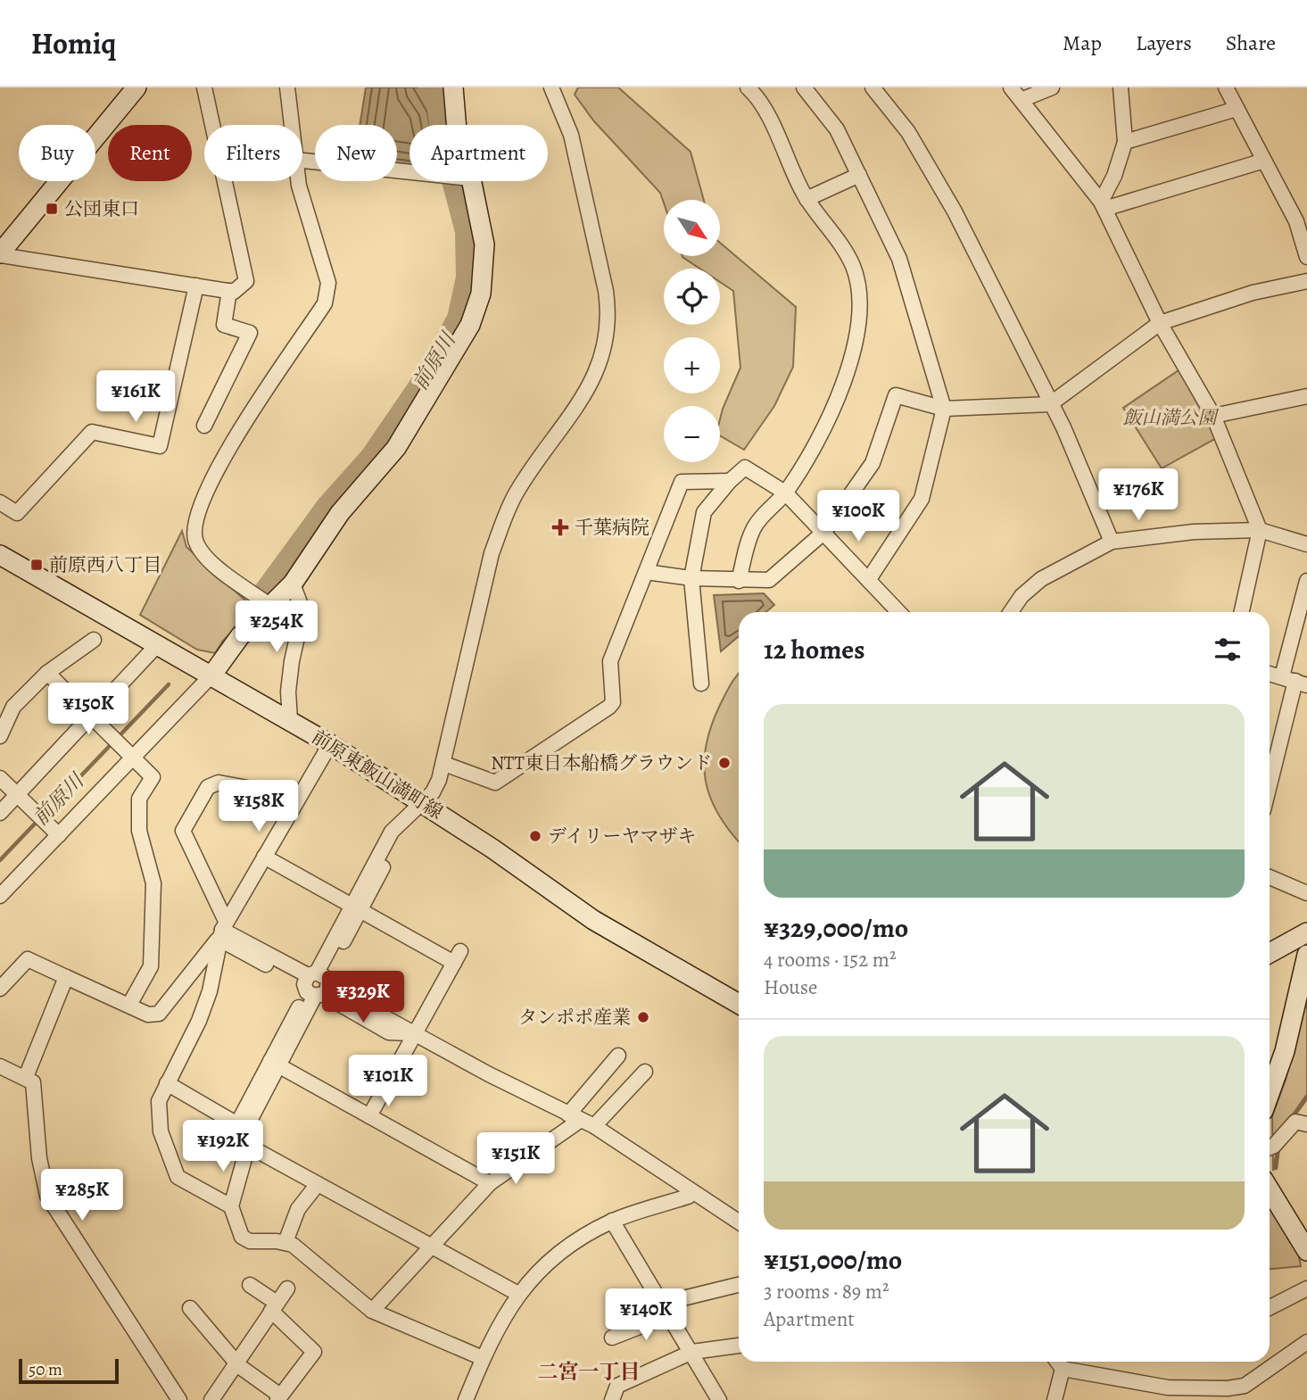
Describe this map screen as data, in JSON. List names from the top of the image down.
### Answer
{
  "streets": {
    "street": ["前原東飯山満町線"]
  },
  "districts": ["二宮一丁目"],
  "water": ["前原川"],
  "parks": ["飯山満公園"],
  "places": {
    "transit": ["公団東口", "前原西八丁目"],
    "health": ["千葉病院"],
    "other": ["NTT東日本船橋グラウンド", "デイリーヤマザキ", "タンポポ産業"]
  },
  "scale_bar": "50 m",
  "north": "bottom right",
  "page": {
    "header": "Homiq",
    "nav": ["Map", "Layers", "Share"],
    "chip": [
      "Buy",
      "Rent",
      "Filters",
      "New",
      "Apartment"
    ],
    "map_buttons": ["+", "−"],
    "price": [
      "¥161K",
      "¥176K",
      "¥100K",
      "¥254K",
      "¥150K",
      "¥158K",
      "¥329K",
      "¥101K",
      "¥192K",
      "¥151K",
      "¥285K",
      "¥140K"
    ],
    "heading": "12 homes",
    "list": [
      {
        "name": "¥329,000/mo",
        "note": "4 rooms · 152 m² · House"
      },
      {
        "name": "¥151,000/mo",
        "note": "3 rooms · 89 m² · Apartment"
      }
    ],
    "scale": "50 m"
  }
}
